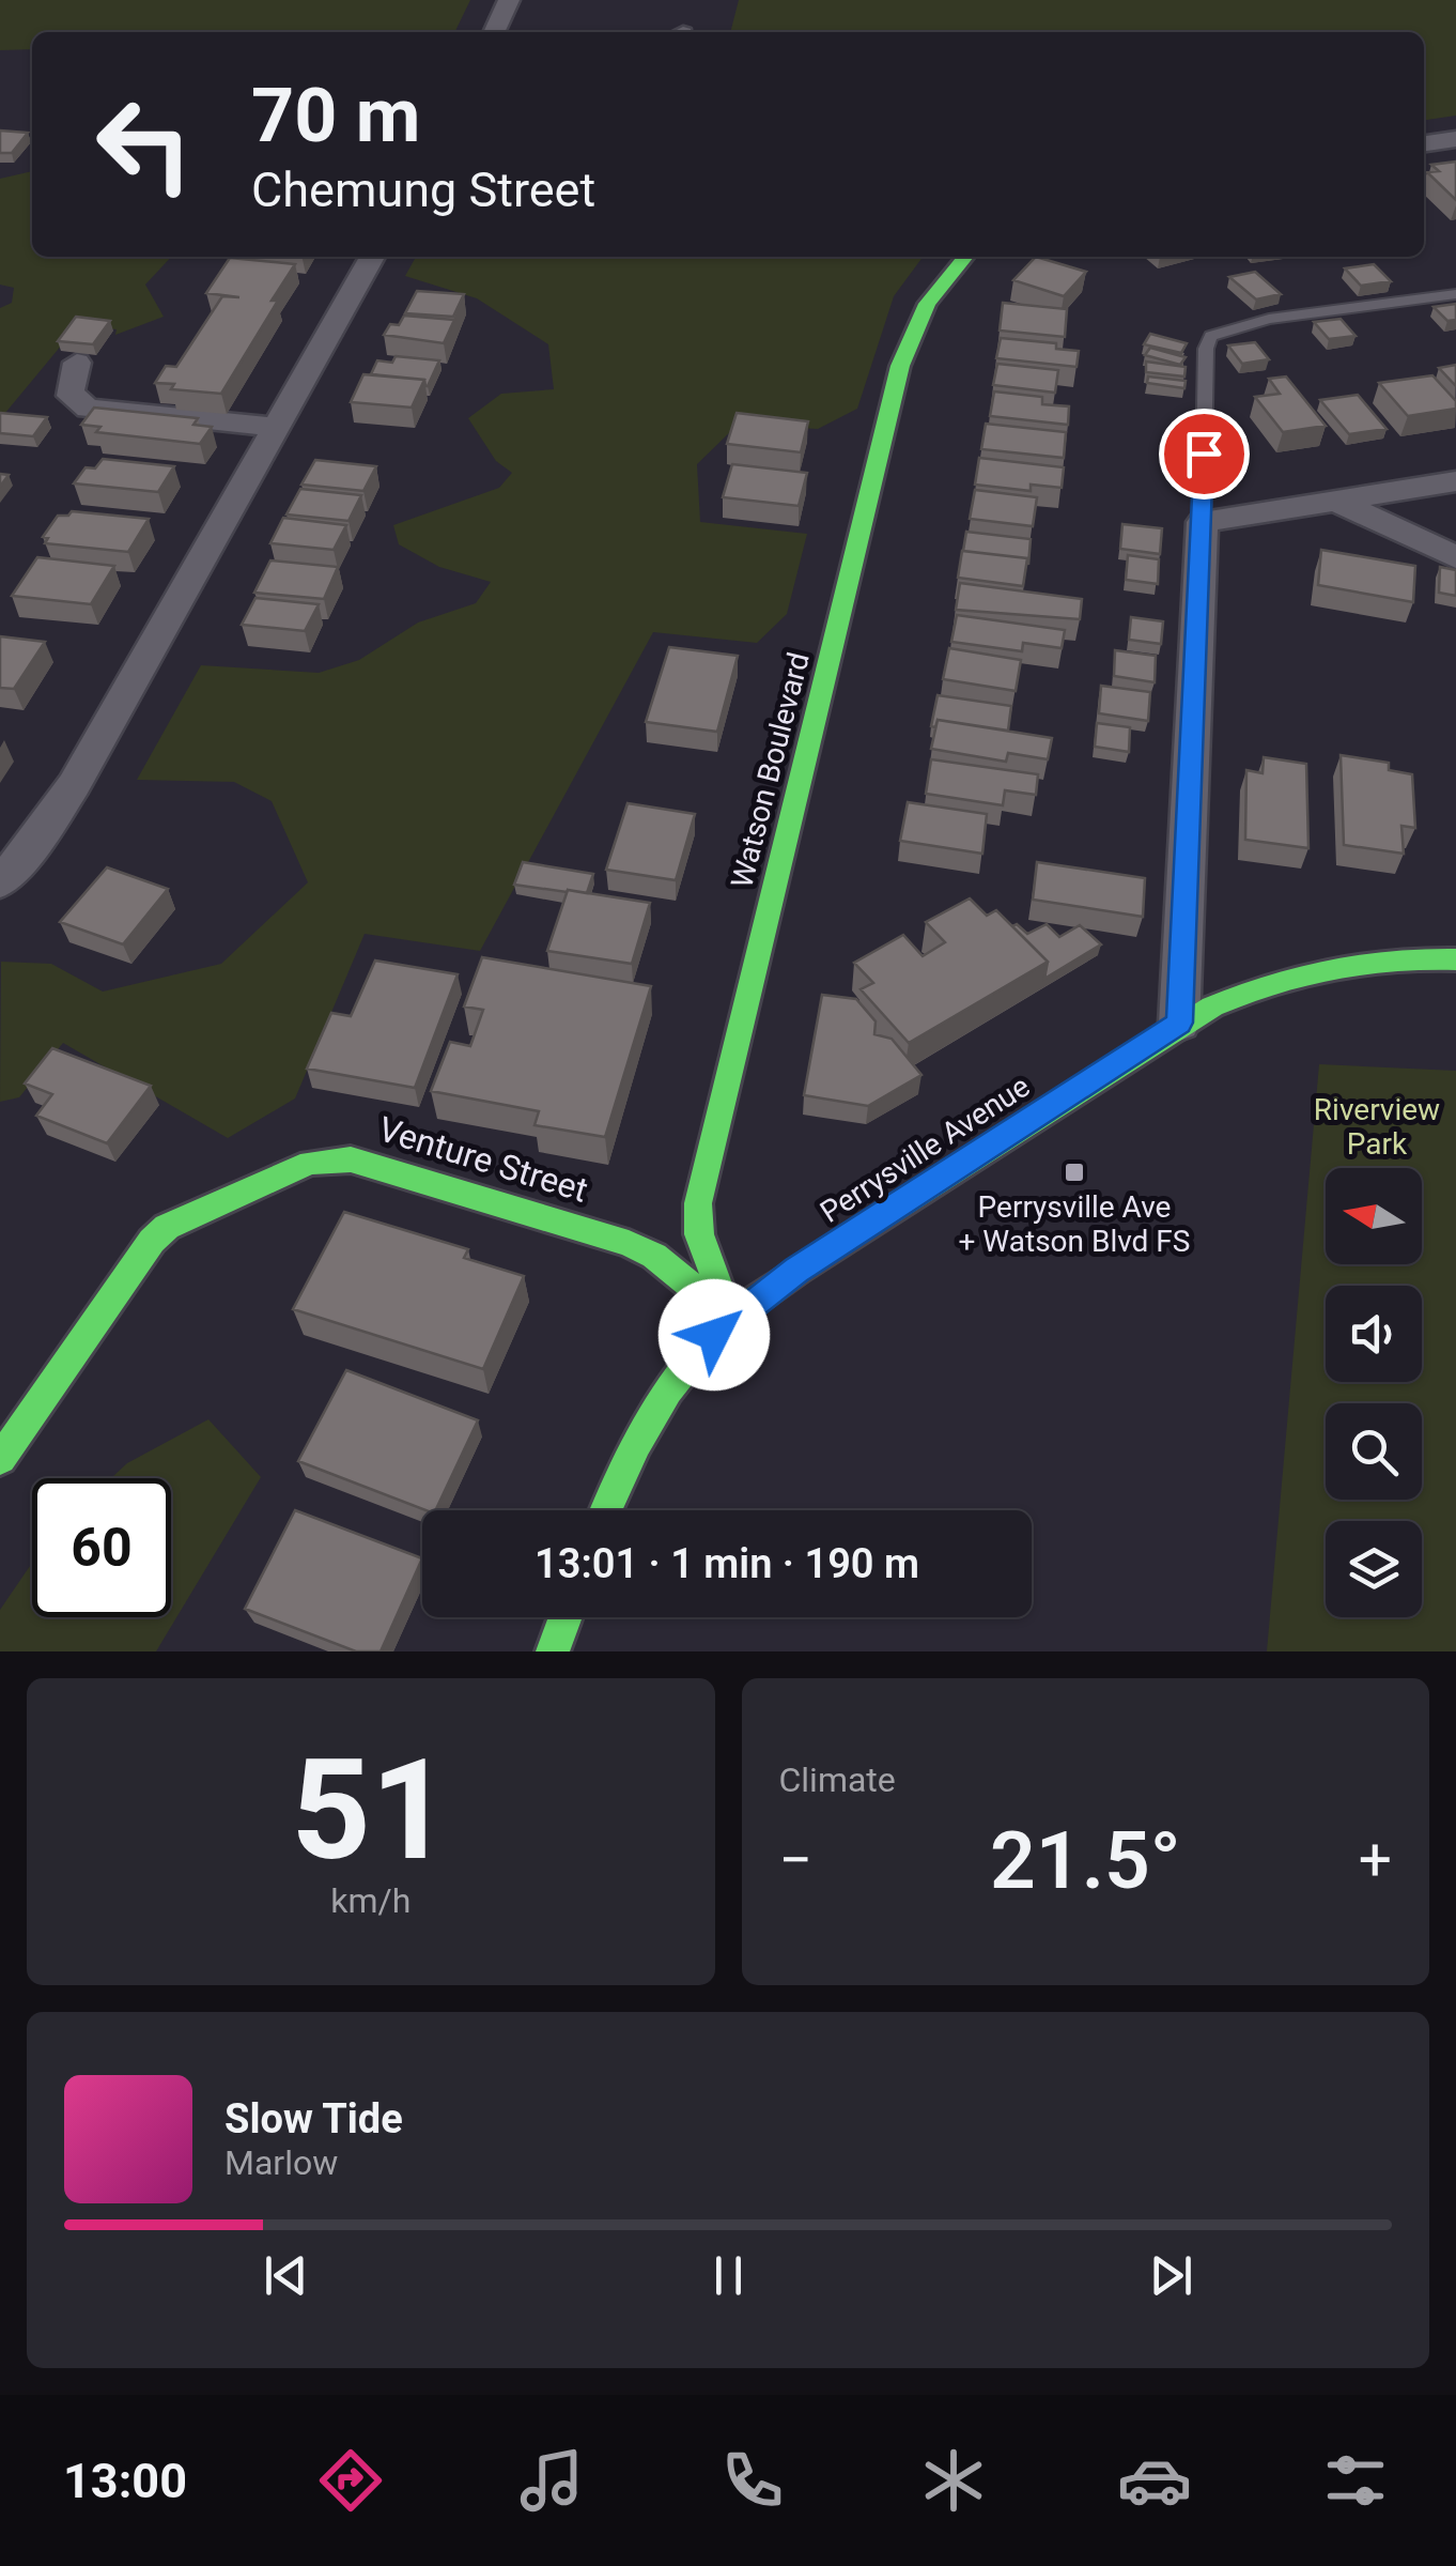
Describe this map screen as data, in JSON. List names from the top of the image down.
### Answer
{
  "streets": {
    "street": ["Watson Boulevard", "Perrysville Avenue", "Venture Street"]
  },
  "crossings": [
    ["Watson Boulevard", "Perrysville Avenue"],
    ["Watson Boulevard", "Venture Street"],
    ["Perrysville Avenue", "Venture Street"]
  ],
  "parks": ["Riverview Park"],
  "places": {
    "transit": ["Perrysville Ave + Watson Blvd FS"]
  },
  "north": "left",
  "page": {
    "turn": ["70 m", "Chemung Street"],
    "limit": "60",
    "trip": "13:01 · 1 min · 190 m",
    "tile": [
      ["51", "km/h"],
      "Climate"
    ],
    "heat": ["−", "21.5°", "+"],
    "song": ["Slow Tide", "Marlow"],
    "tabs": "13:00"
  }
}
